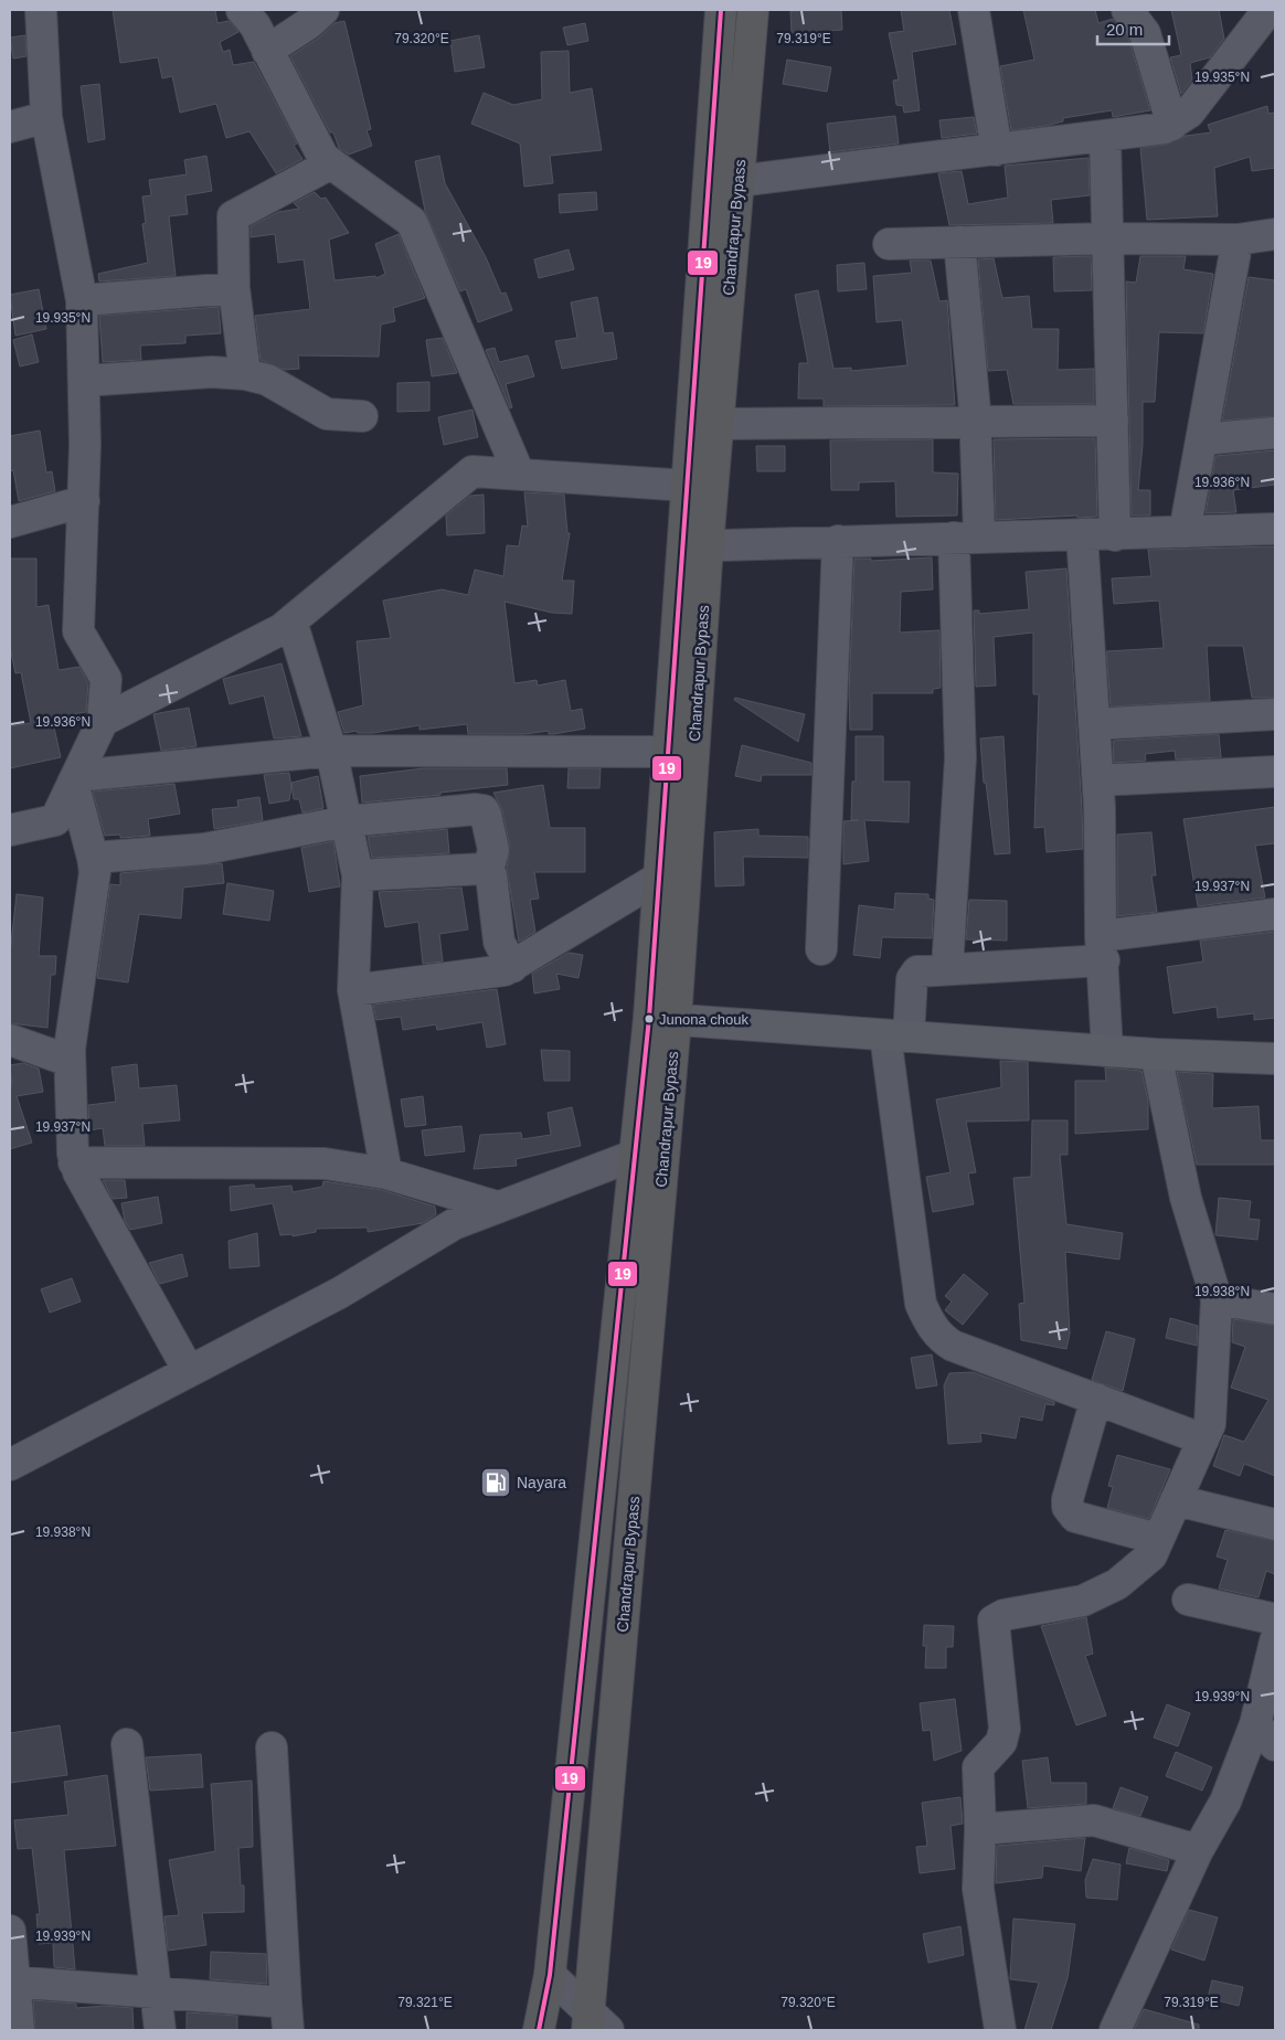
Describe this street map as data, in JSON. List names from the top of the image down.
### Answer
{
  "streets": {
    "highway": ["Chandrapur Bypass"]
  },
  "places": {
    "other": ["Junona chouk"],
    "fuel station": ["Nayara"]
  },
  "lines": ["transit line 19"],
  "scale_bar": "20 m",
  "coordinates": [
    "79.320°E",
    "79.319°E",
    "19.935°N",
    "19.936°N",
    "19.937°N",
    "19.938°N",
    "19.939°N",
    "79.321°E"
  ]
}
